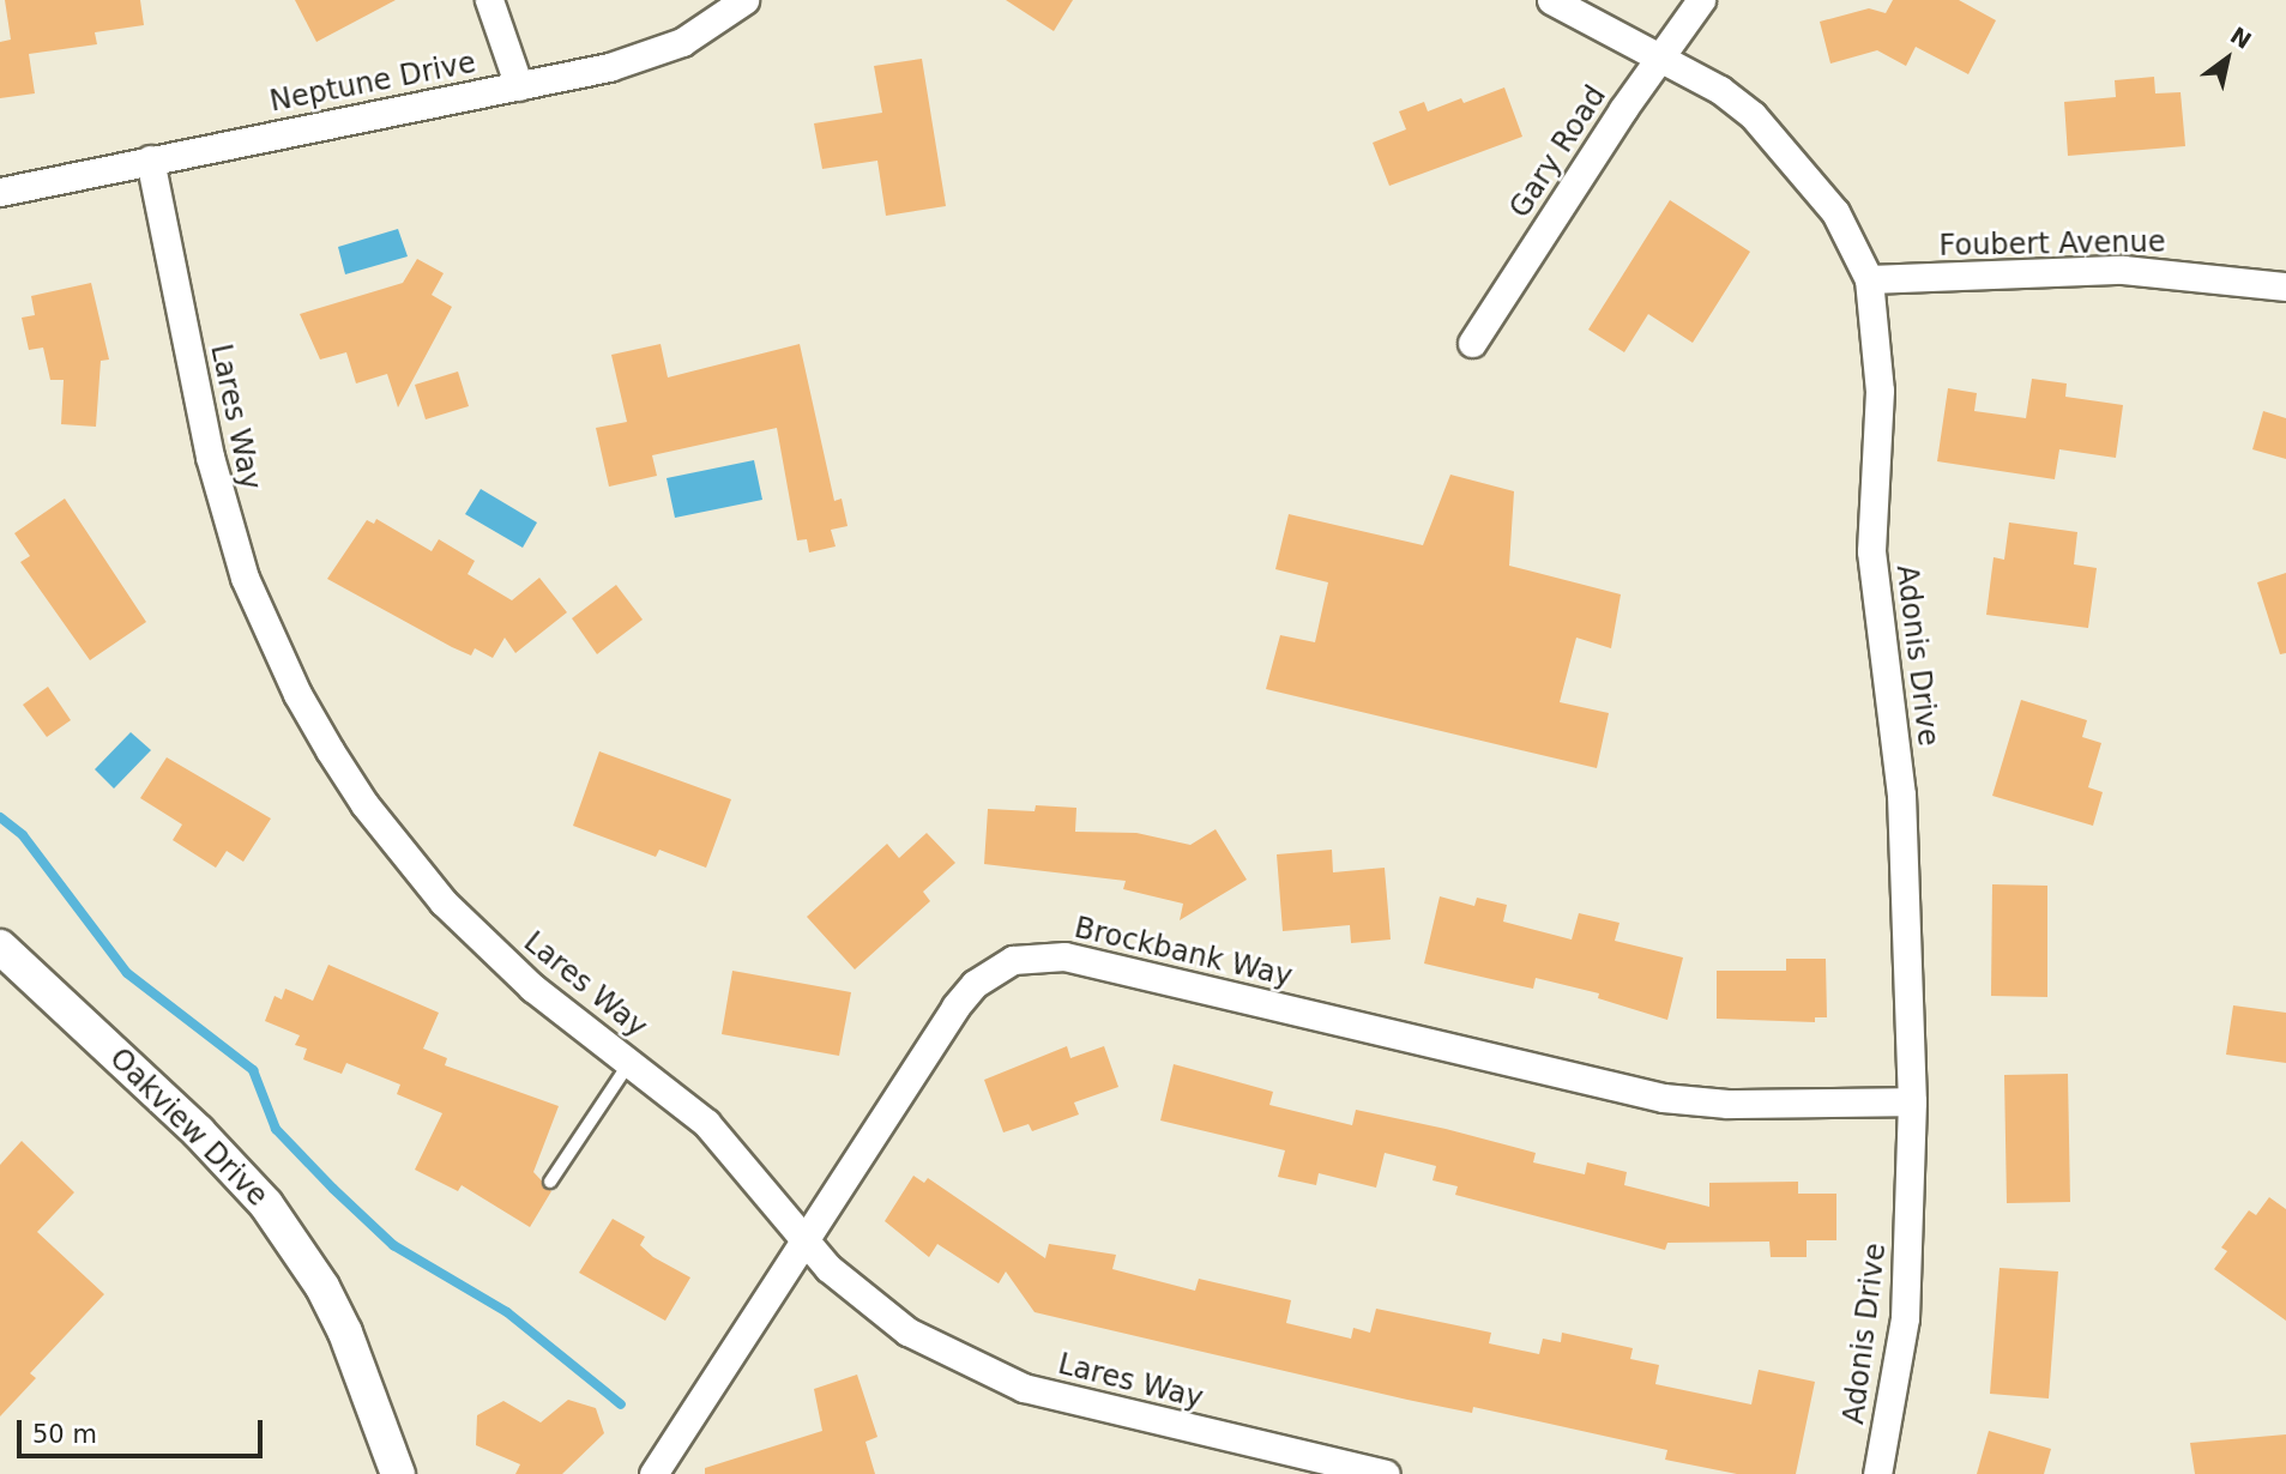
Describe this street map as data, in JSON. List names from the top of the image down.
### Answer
{
  "streets": {
    "street": [
      "Neptune Drive",
      "Gary Road",
      "Foubert Avenue",
      "Lares Way",
      "Adonis Drive",
      "Brockbank Way",
      "Oakview Drive"
    ]
  },
  "crossings": [
    ["Neptune Drive", "Lares Way"],
    ["Gary Road", "Adonis Drive"],
    ["Foubert Avenue", "Adonis Drive"],
    ["Lares Way", "Brockbank Way"],
    ["Adonis Drive", "Brockbank Way"]
  ],
  "scale_bar": "50 m",
  "north": "top right"
}
